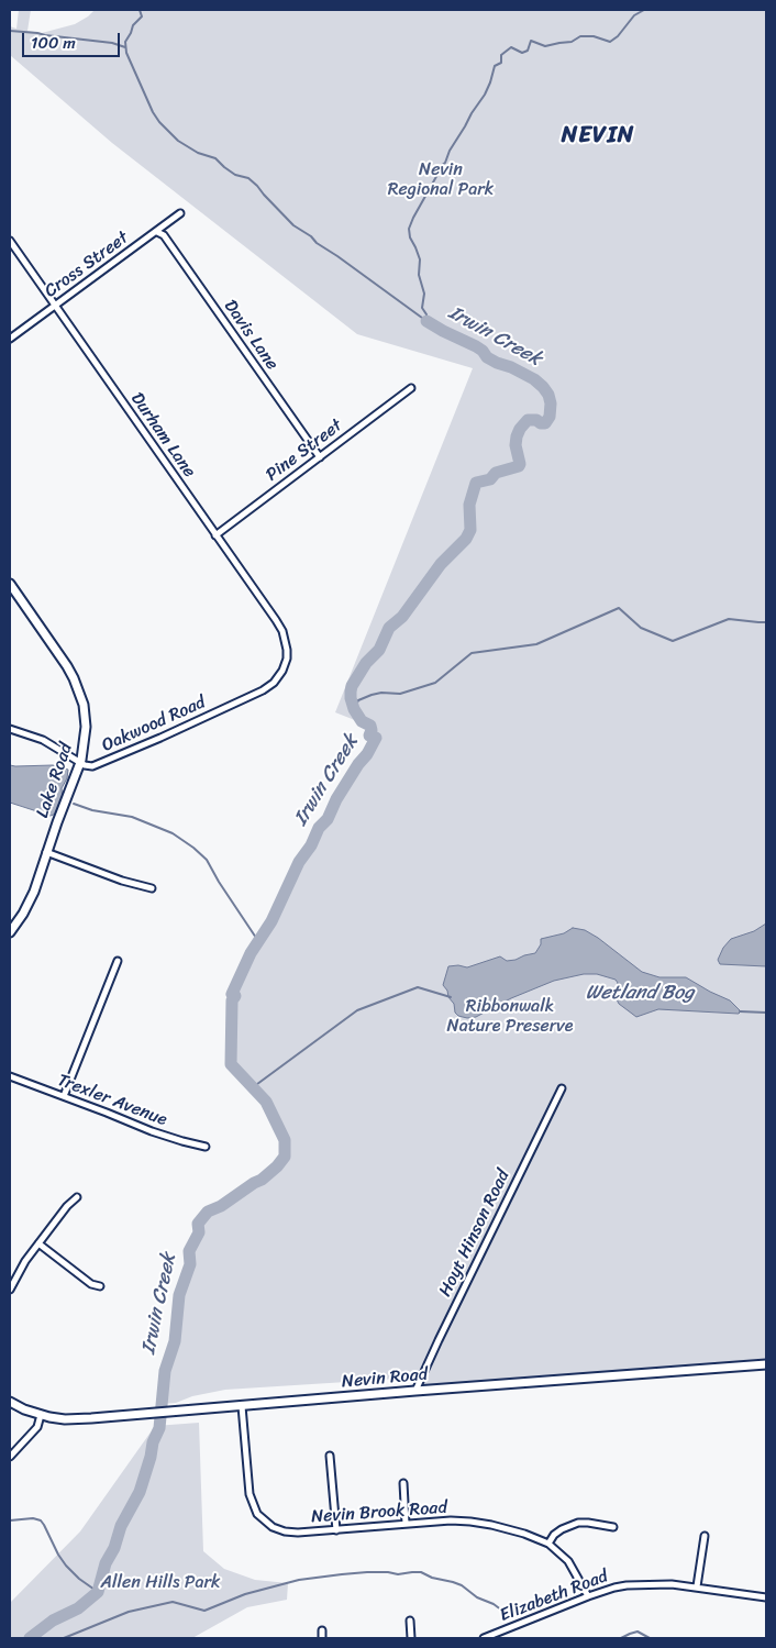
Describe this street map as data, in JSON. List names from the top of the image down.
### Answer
{
  "streets": {
    "main road": ["Lake Road", "Nevin Road"],
    "street": [
      "Cross Street",
      "Davis Lane",
      "Durham Lane",
      "Pine Street",
      "Oakwood Road",
      "Trexler Avenue",
      "Hoyt Hinson Road",
      "Nevin Brook Road",
      "Elizabeth Road"
    ]
  },
  "crossings": [
    ["Cross Street", "Davis Lane"],
    ["Cross Street", "Durham Lane"],
    ["Davis Lane", "Pine Street"],
    ["Durham Lane", "Pine Street"],
    ["Durham Lane", "Oakwood Road"],
    ["Oakwood Road", "Lake Road"],
    ["Hoyt Hinson Road", "Nevin Road"],
    ["Nevin Road", "Nevin Brook Road"],
    ["Nevin Brook Road", "Elizabeth Road"]
  ],
  "districts": ["NEVIN"],
  "water": ["Irwin Creek", "Wetland Bog"],
  "parks": ["Nevin Regional Park", "Ribbonwalk Nature Preserve", "Allen Hills Park"],
  "scale_bar": "100 m"
}
